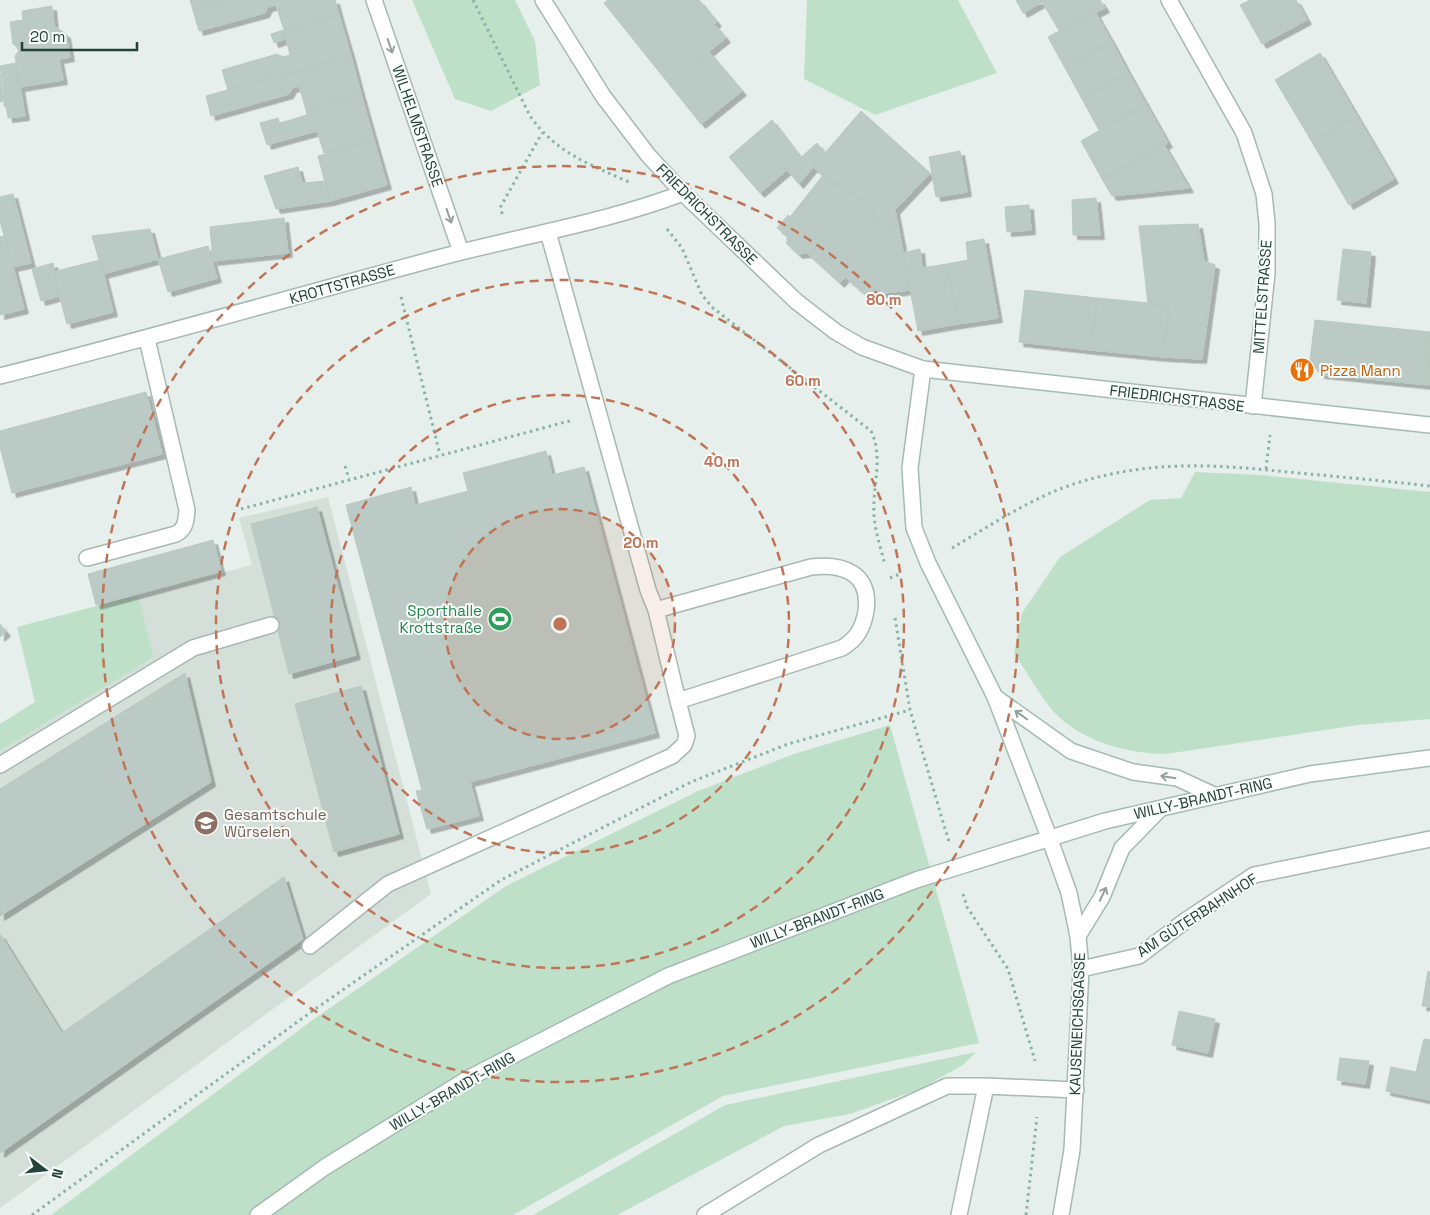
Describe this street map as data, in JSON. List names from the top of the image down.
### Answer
{
  "streets": {
    "street": [
      "WILHELMSTRASSE",
      "FRIEDRICHSTRASSE",
      "KROTTSTRASSE",
      "MITTELSTRASSE",
      "WILLY-BRANDT-RING",
      "AM GÜTERBAHNHOF",
      "KAUSENEICHSGASSE"
    ]
  },
  "crossings": [
    ["WILHELMSTRASSE", "KROTTSTRASSE"],
    ["FRIEDRICHSTRASSE", "KROTTSTRASSE"],
    ["FRIEDRICHSTRASSE", "MITTELSTRASSE"],
    ["WILLY-BRANDT-RING", "KAUSENEICHSGASSE"],
    ["AM GÜTERBAHNHOF", "KAUSENEICHSGASSE"]
  ],
  "one_way": ["WILHELMSTRASSE"],
  "places": {
    "restaurant": ["Pizza Mann"],
    "sports": ["Sporthalle Krottstraße"],
    "school or university": ["Gesamtschule Würselen"]
  },
  "scale_bar": "20 m",
  "north": "right",
  "rings": [
    "80 m",
    "60 m",
    "40 m",
    "20 m"
  ]
}
